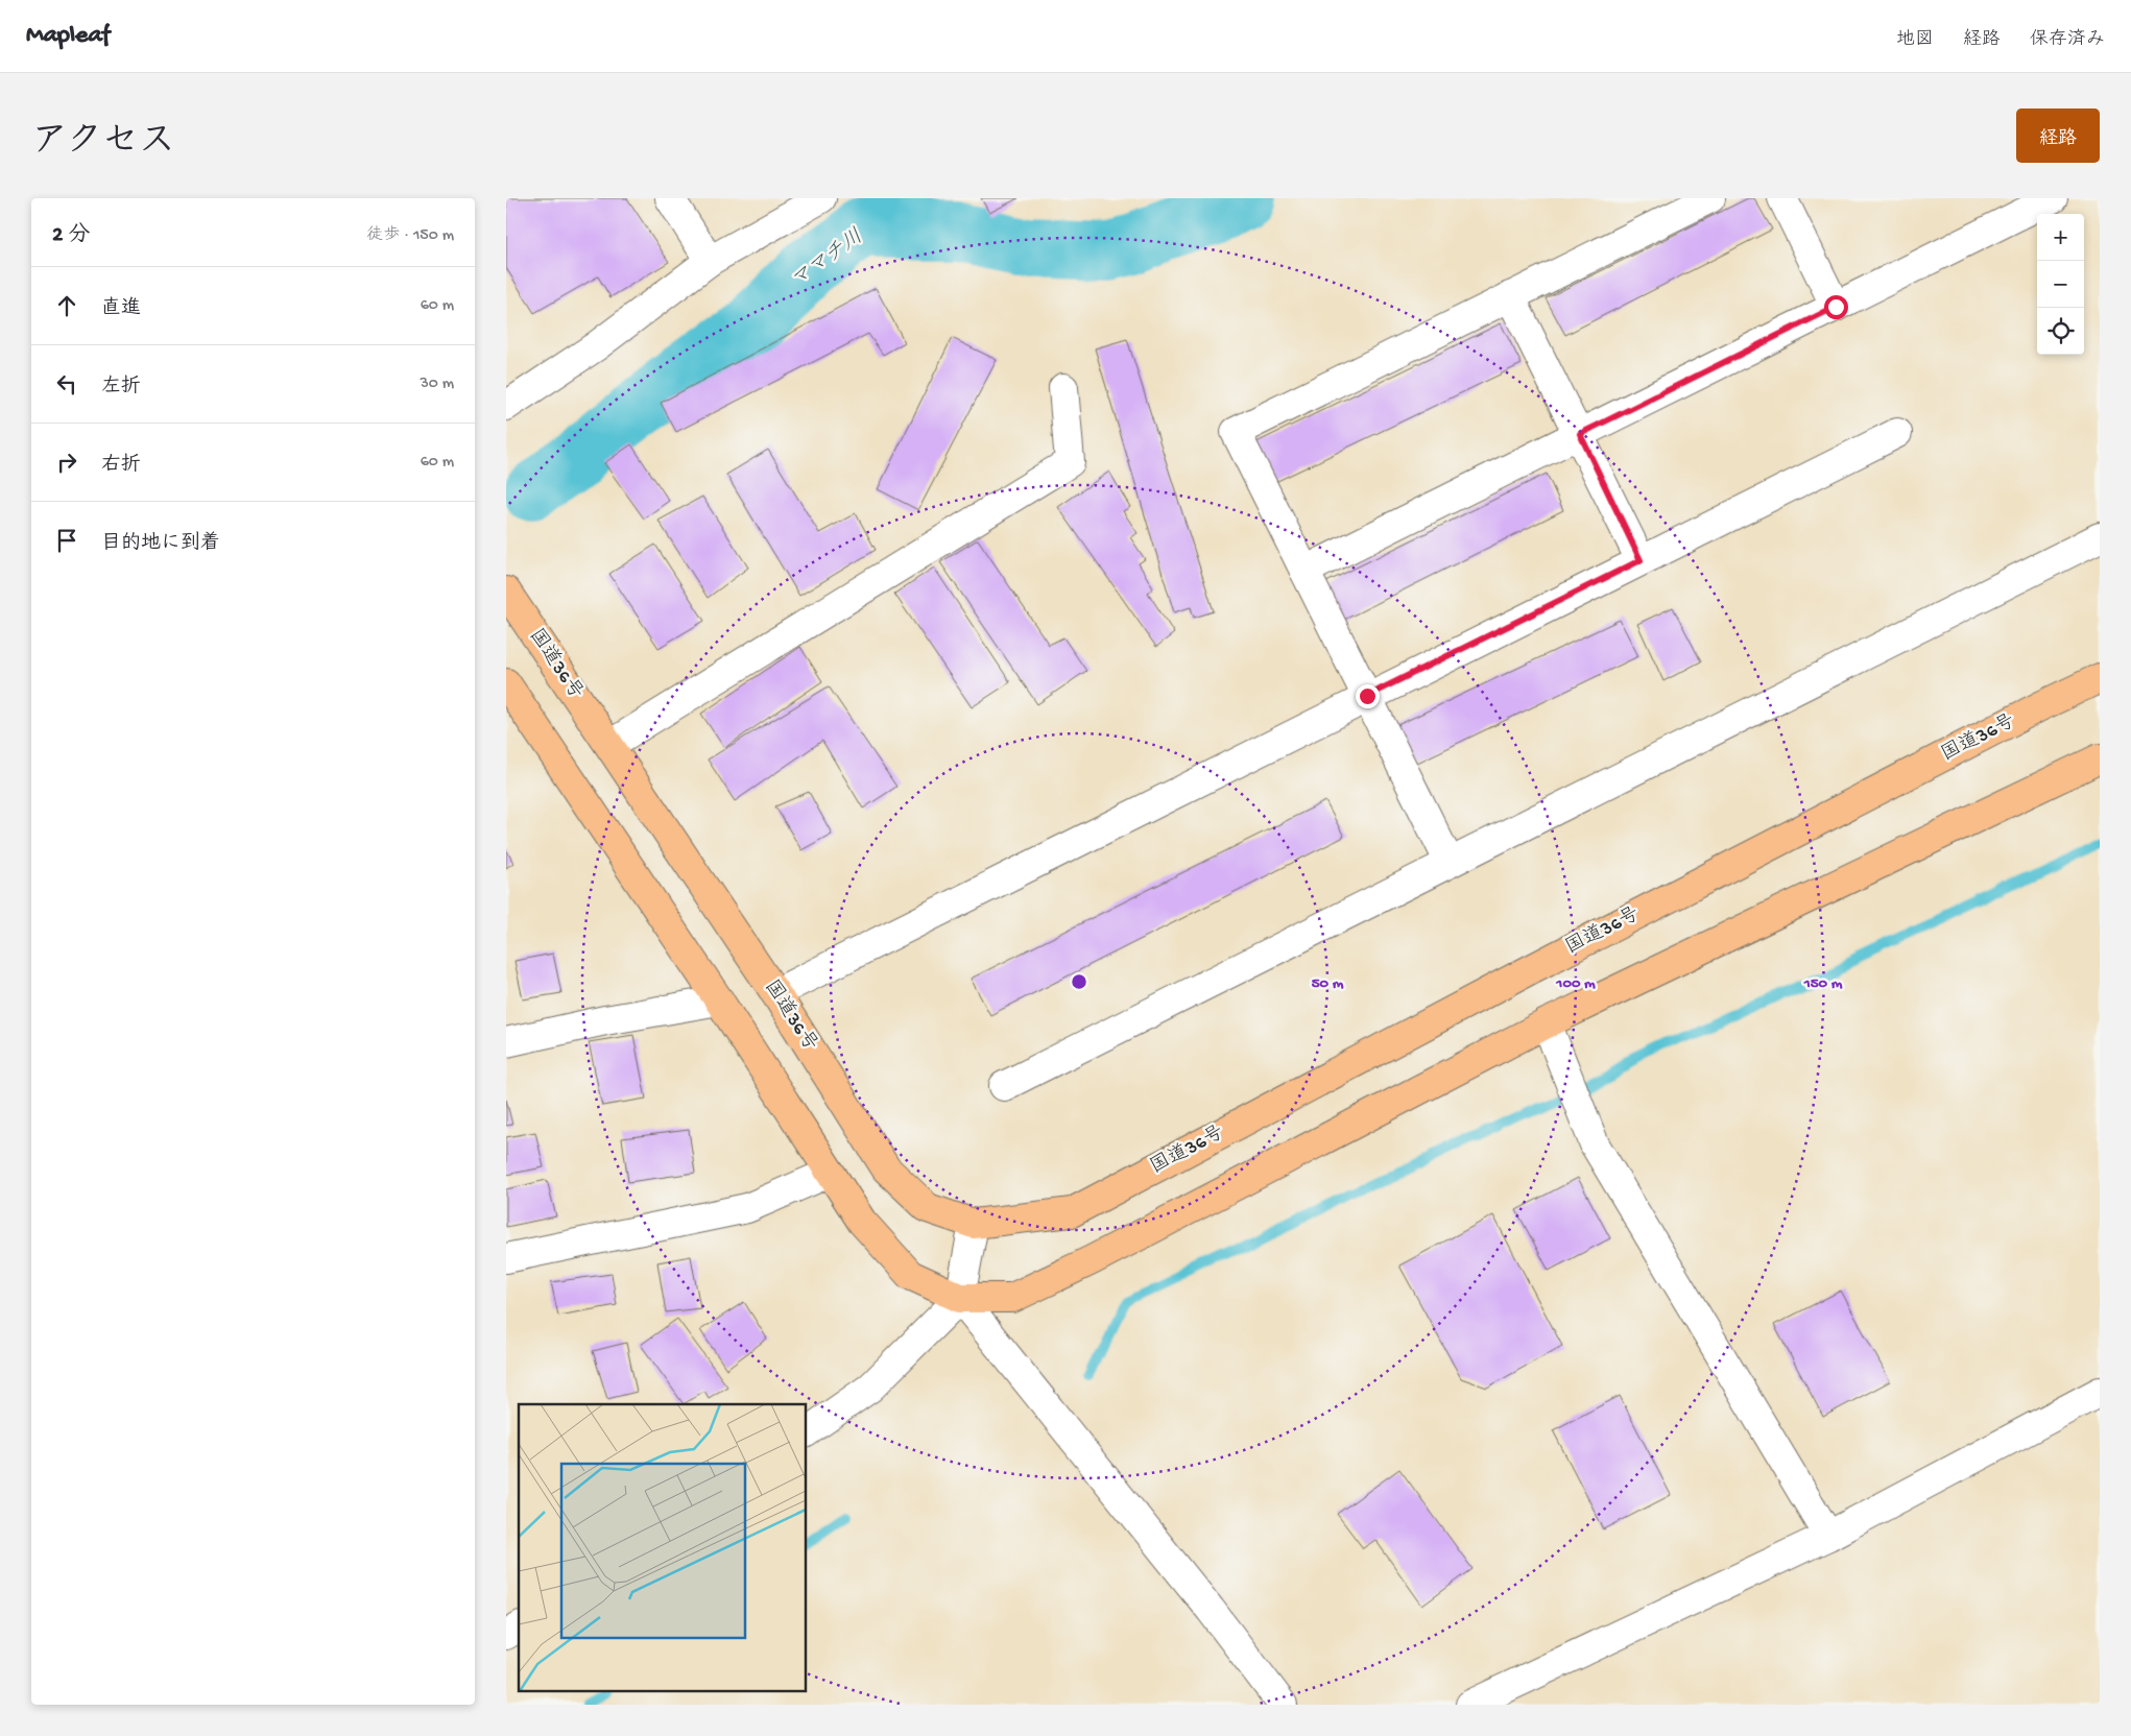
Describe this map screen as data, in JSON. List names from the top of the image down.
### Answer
{
  "streets": {
    "highway": ["国道36号"]
  },
  "water": ["ママチ川"],
  "page": {
    "header": "Mapleaf",
    "nav": ["地図", "経路", "保存済み"],
    "title": "アクセス",
    "buttons": "経路",
    "heading": ["2 分", "徒歩 · 150 m"],
    "map_buttons": ["+", "−"],
    "list": [
      ["直進", "60 m"],
      ["左折", "30 m"],
      ["右折", "60 m"],
      "目的地に到着"
    ]
  },
  "rings": ["50 m", "100 m", "150 m"]
}
